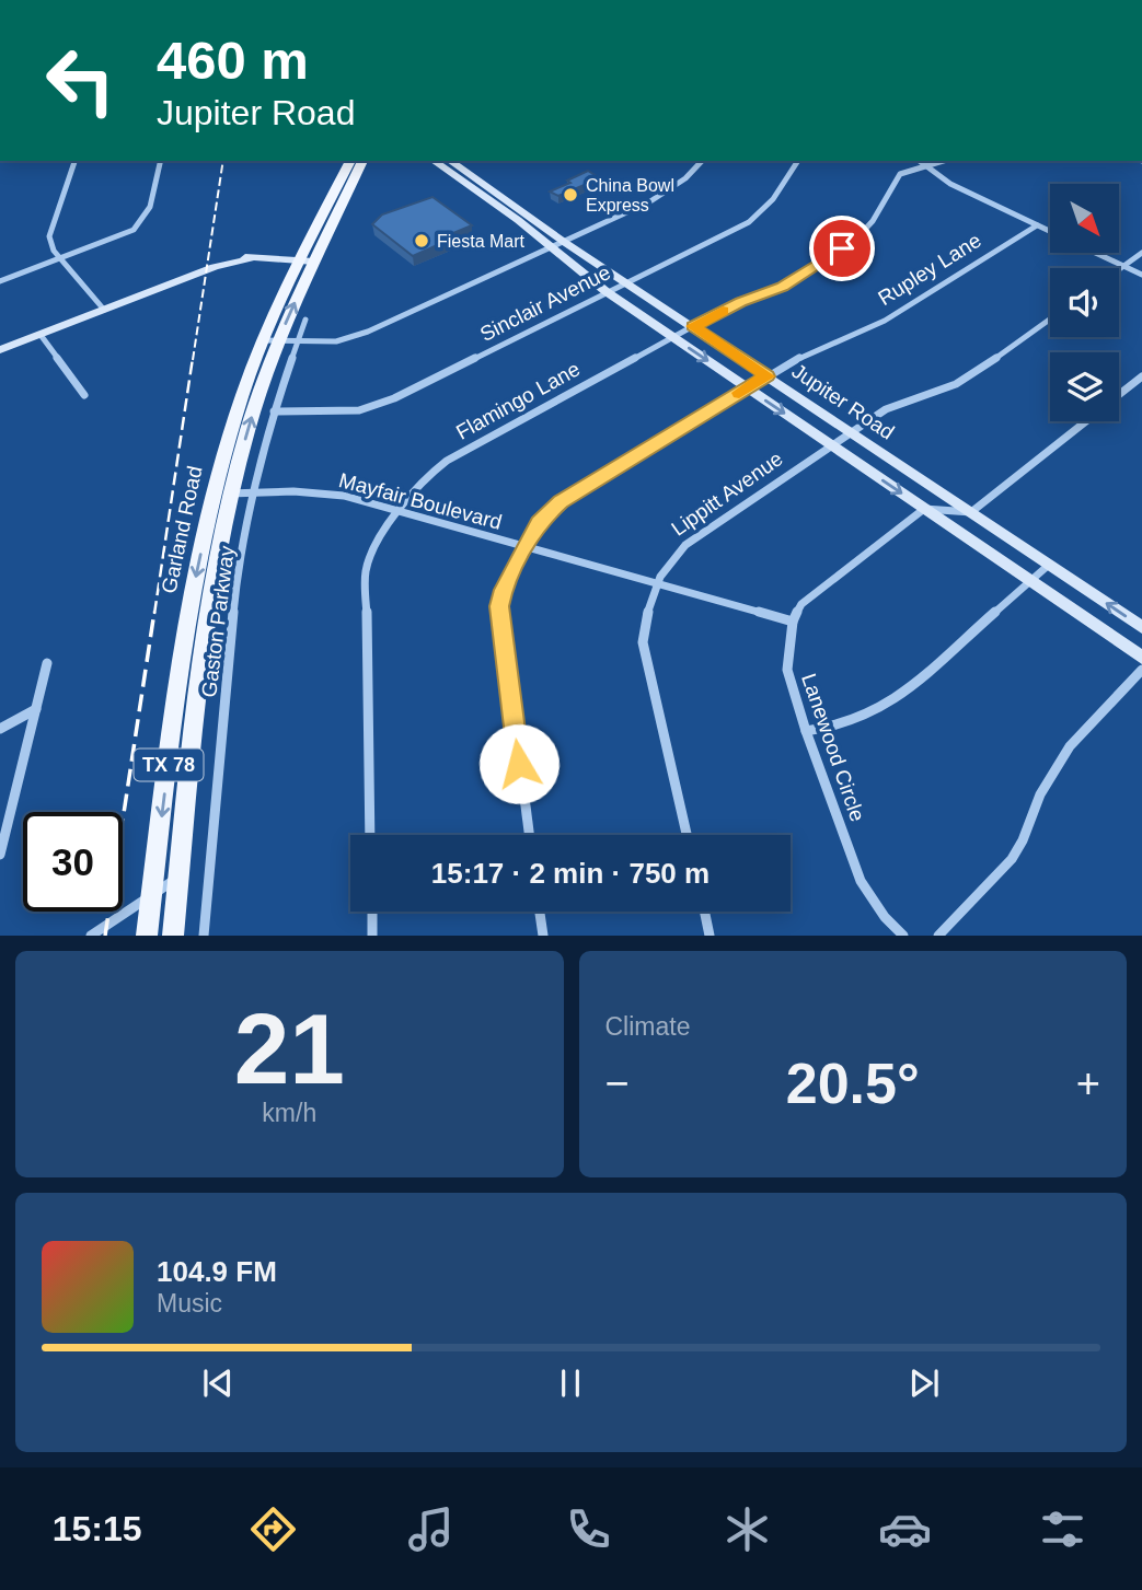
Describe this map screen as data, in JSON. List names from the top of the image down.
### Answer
{
  "streets": {
    "main road": ["Jupiter Road", "Garland Road", "TX 78"],
    "street": [
      "Rupley Lane",
      "Sinclair Avenue",
      "Flamingo Lane",
      "Lippitt Avenue",
      "Mayfair Boulevard",
      "Gaston Parkway",
      "Lanewood Circle"
    ]
  },
  "crossings": [
    ["Rupley Lane", "Jupiter Road"],
    ["Rupley Lane", "Mayfair Boulevard"],
    ["Sinclair Avenue", "Jupiter Road"],
    ["Sinclair Avenue", "Gaston Parkway"],
    ["Flamingo Lane", "Jupiter Road"],
    ["Flamingo Lane", "Mayfair Boulevard"],
    ["Jupiter Road", "Lippitt Avenue"],
    ["Lippitt Avenue", "Mayfair Boulevard"],
    ["Mayfair Boulevard", "Garland Road"],
    ["Mayfair Boulevard", "Gaston Parkway"],
    ["Mayfair Boulevard", "Lanewood Circle"]
  ],
  "places": ["China Bowl Express", "Fiesta Mart"],
  "north": "bottom right",
  "page": {
    "turn": ["460 m", "Jupiter Road"],
    "limit": "30",
    "trip": "15:17 · 2 min · 750 m",
    "tile": [
      ["21", "km/h"],
      "Climate"
    ],
    "heat": ["−", "20.5°", "+"],
    "song": ["104.9 FM", "Music"],
    "tabs": "15:15"
  }
}
